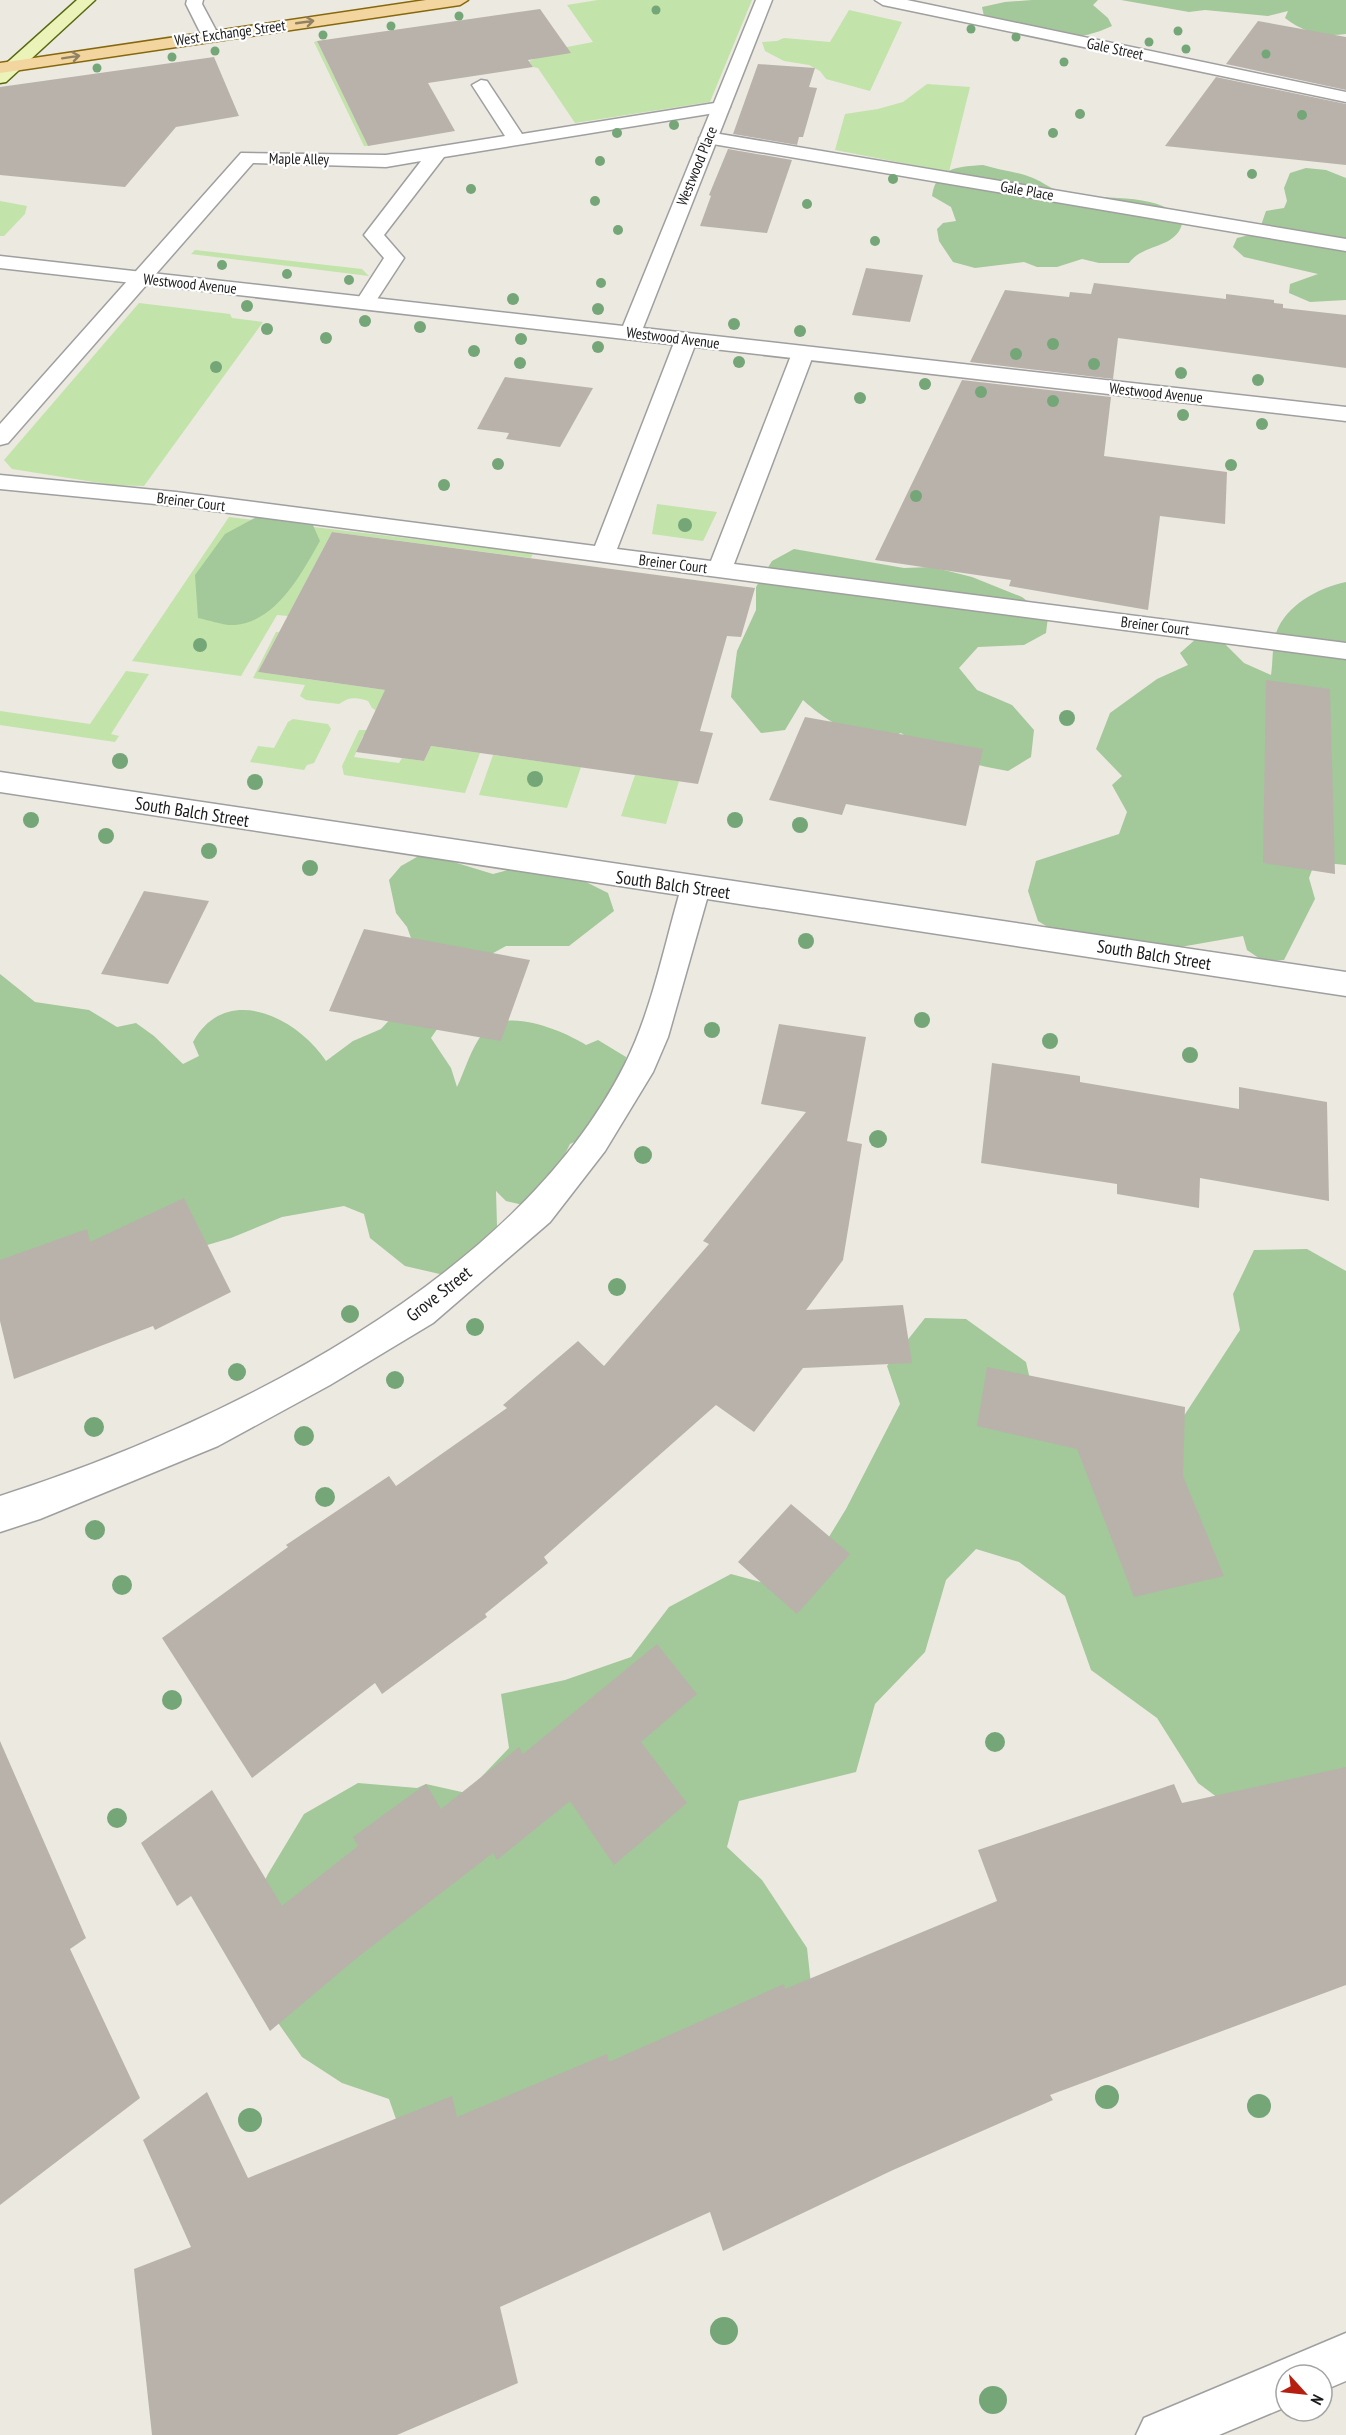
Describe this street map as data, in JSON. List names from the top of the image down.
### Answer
{
  "streets": {
    "main road": ["West Exchange Street"],
    "street": [
      "Gale Street",
      "Maple Alley",
      "Westwood Place",
      "Gale Place",
      "Westwood Avenue",
      "Breiner Court",
      "South Balch Street",
      "Grove Street"
    ]
  },
  "crossings": [
    ["Maple Alley", "Westwood Place"],
    ["Maple Alley", "Westwood Avenue"],
    ["Westwood Place", "Gale Place"],
    ["Westwood Place", "Westwood Avenue"],
    ["South Balch Street", "Grove Street"]
  ],
  "one_way": ["West Exchange Street"],
  "north": "bottom right"
}
